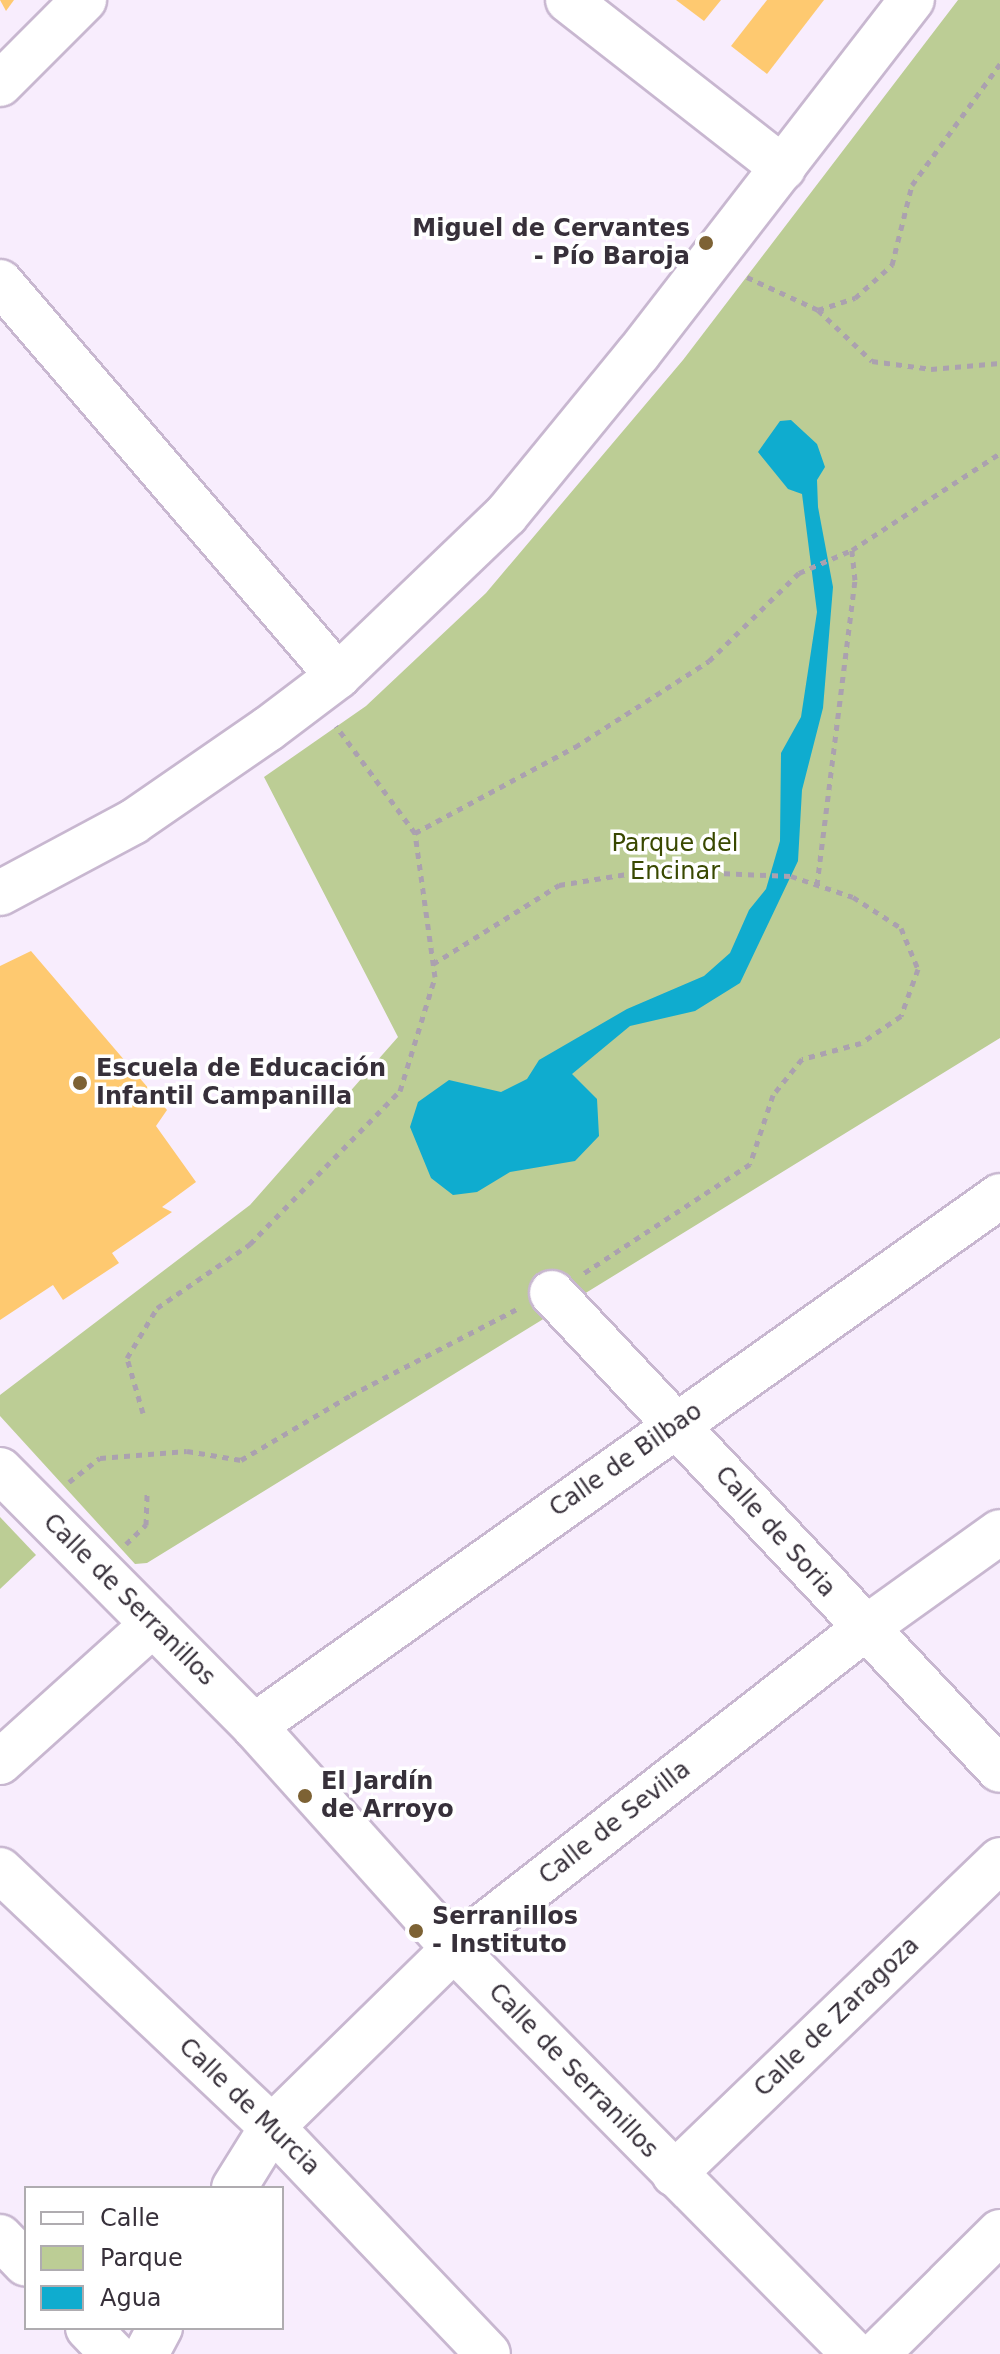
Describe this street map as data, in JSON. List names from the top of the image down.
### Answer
{
  "streets": {
    "street": [
      "Calle de Bilbao",
      "Calle de Soria",
      "Calle de Serranillos",
      "Calle de Sevilla",
      "Calle de Zaragoza",
      "Calle de Murcia"
    ]
  },
  "crossings": [
    ["Calle de Bilbao", "Calle de Soria"],
    ["Calle de Bilbao", "Calle de Serranillos"],
    ["Calle de Soria", "Calle de Sevilla"],
    ["Calle de Serranillos", "Calle de Sevilla"],
    ["Calle de Serranillos", "Calle de Zaragoza"],
    ["Calle de Sevilla", "Calle de Murcia"]
  ],
  "parks": ["Parque del Encinar"],
  "places": [
    "Miguel de Cervantes - Pío Baroja",
    "Escuela de Educación Infantil Campanilla",
    "El Jardín de Arroyo",
    "Serranillos - Instituto"
  ],
  "legend": ["Calle", "Parque", "Agua"]
}
